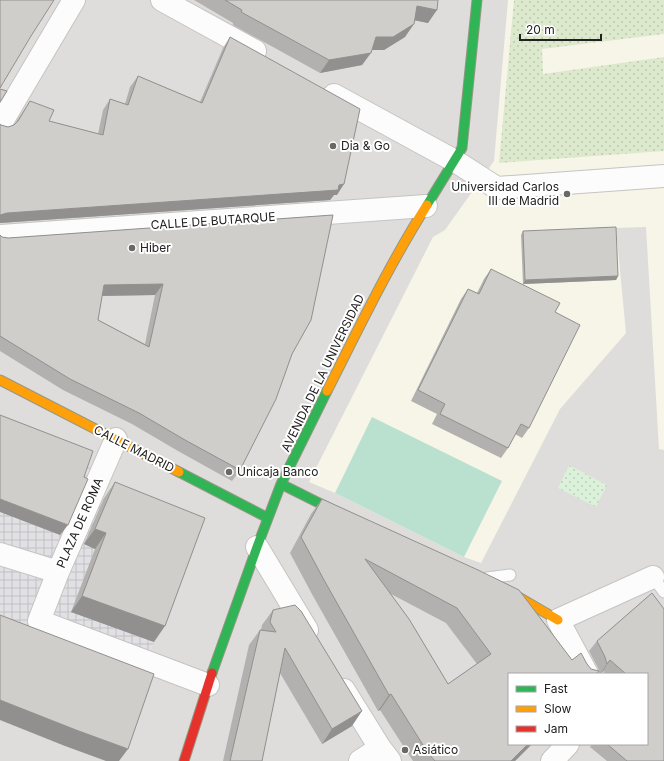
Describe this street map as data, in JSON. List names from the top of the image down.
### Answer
{
  "streets": {
    "main road": ["AVENIDA DE LA UNIVERSIDAD", "CALLE MADRID"],
    "street": ["CALLE DE BUTARQUE", "PLAZA DE ROMA"]
  },
  "crossings": [
    ["CALLE DE BUTARQUE", "AVENIDA DE LA UNIVERSIDAD"],
    ["AVENIDA DE LA UNIVERSIDAD", "CALLE MADRID"],
    ["CALLE MADRID", "PLAZA DE ROMA"]
  ],
  "places": [
    "Dia & Go",
    "Universidad Carlos III de Madrid",
    "Hiber",
    "Unicaja Banco",
    "Asiático"
  ],
  "legend": ["Fast", "Slow", "Jam"],
  "scale_bar": "20 m"
}
